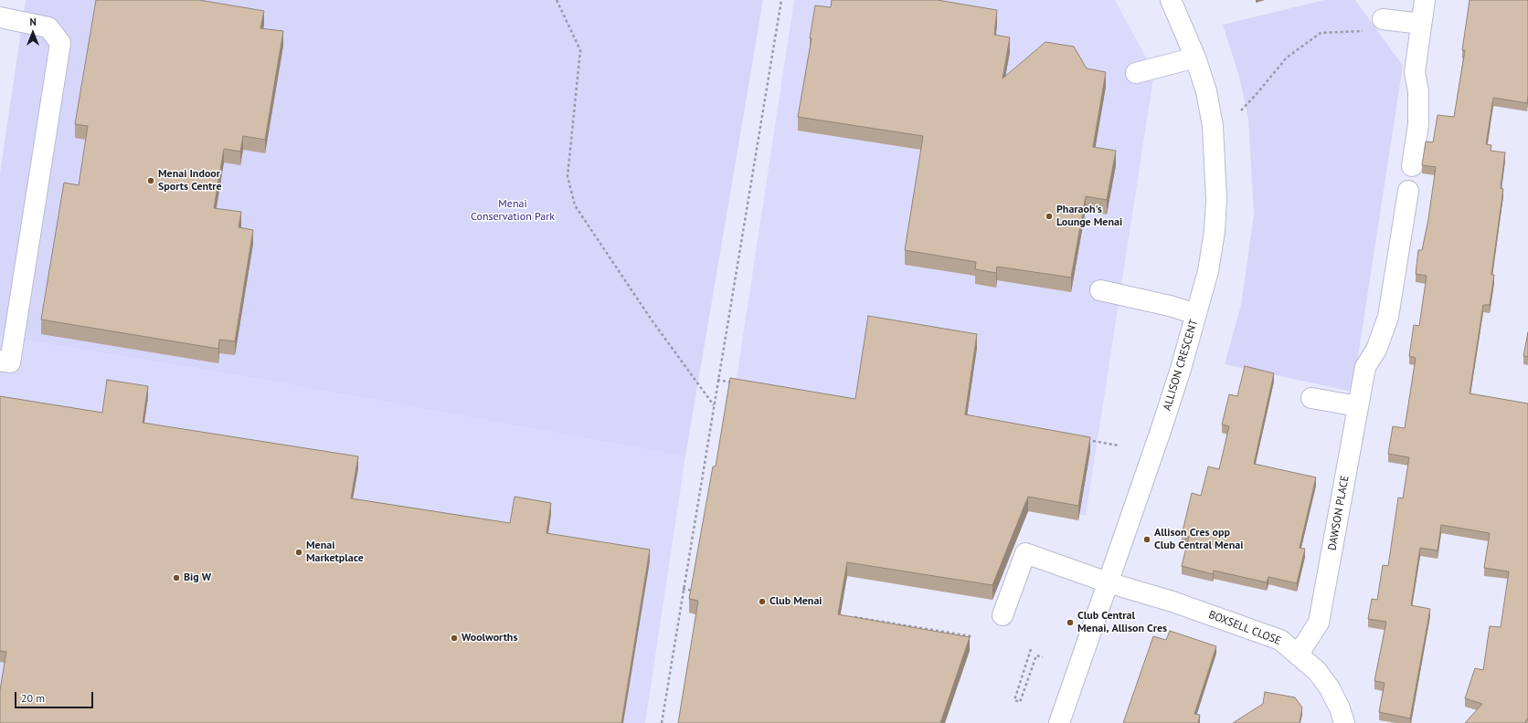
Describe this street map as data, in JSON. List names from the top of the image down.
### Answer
{
  "streets": {
    "street": ["ALLISON CRESCENT", "DAWSON PLACE", "BOXSELL CLOSE"]
  },
  "crossings": [
    ["ALLISON CRESCENT", "BOXSELL CLOSE"],
    ["DAWSON PLACE", "BOXSELL CLOSE"]
  ],
  "parks": ["Menai Conservation Park"],
  "places": [
    "Menai Indoor Sports Centre",
    "Pharaoh's Lounge Menai",
    "Allison Cres opp Club Central Menai",
    "Menai Marketplace",
    "Big W",
    "Club Menai",
    "Club Central Menai, Allison Cres",
    "Woolworths"
  ],
  "scale_bar": "20 m",
  "north": "top"
}
